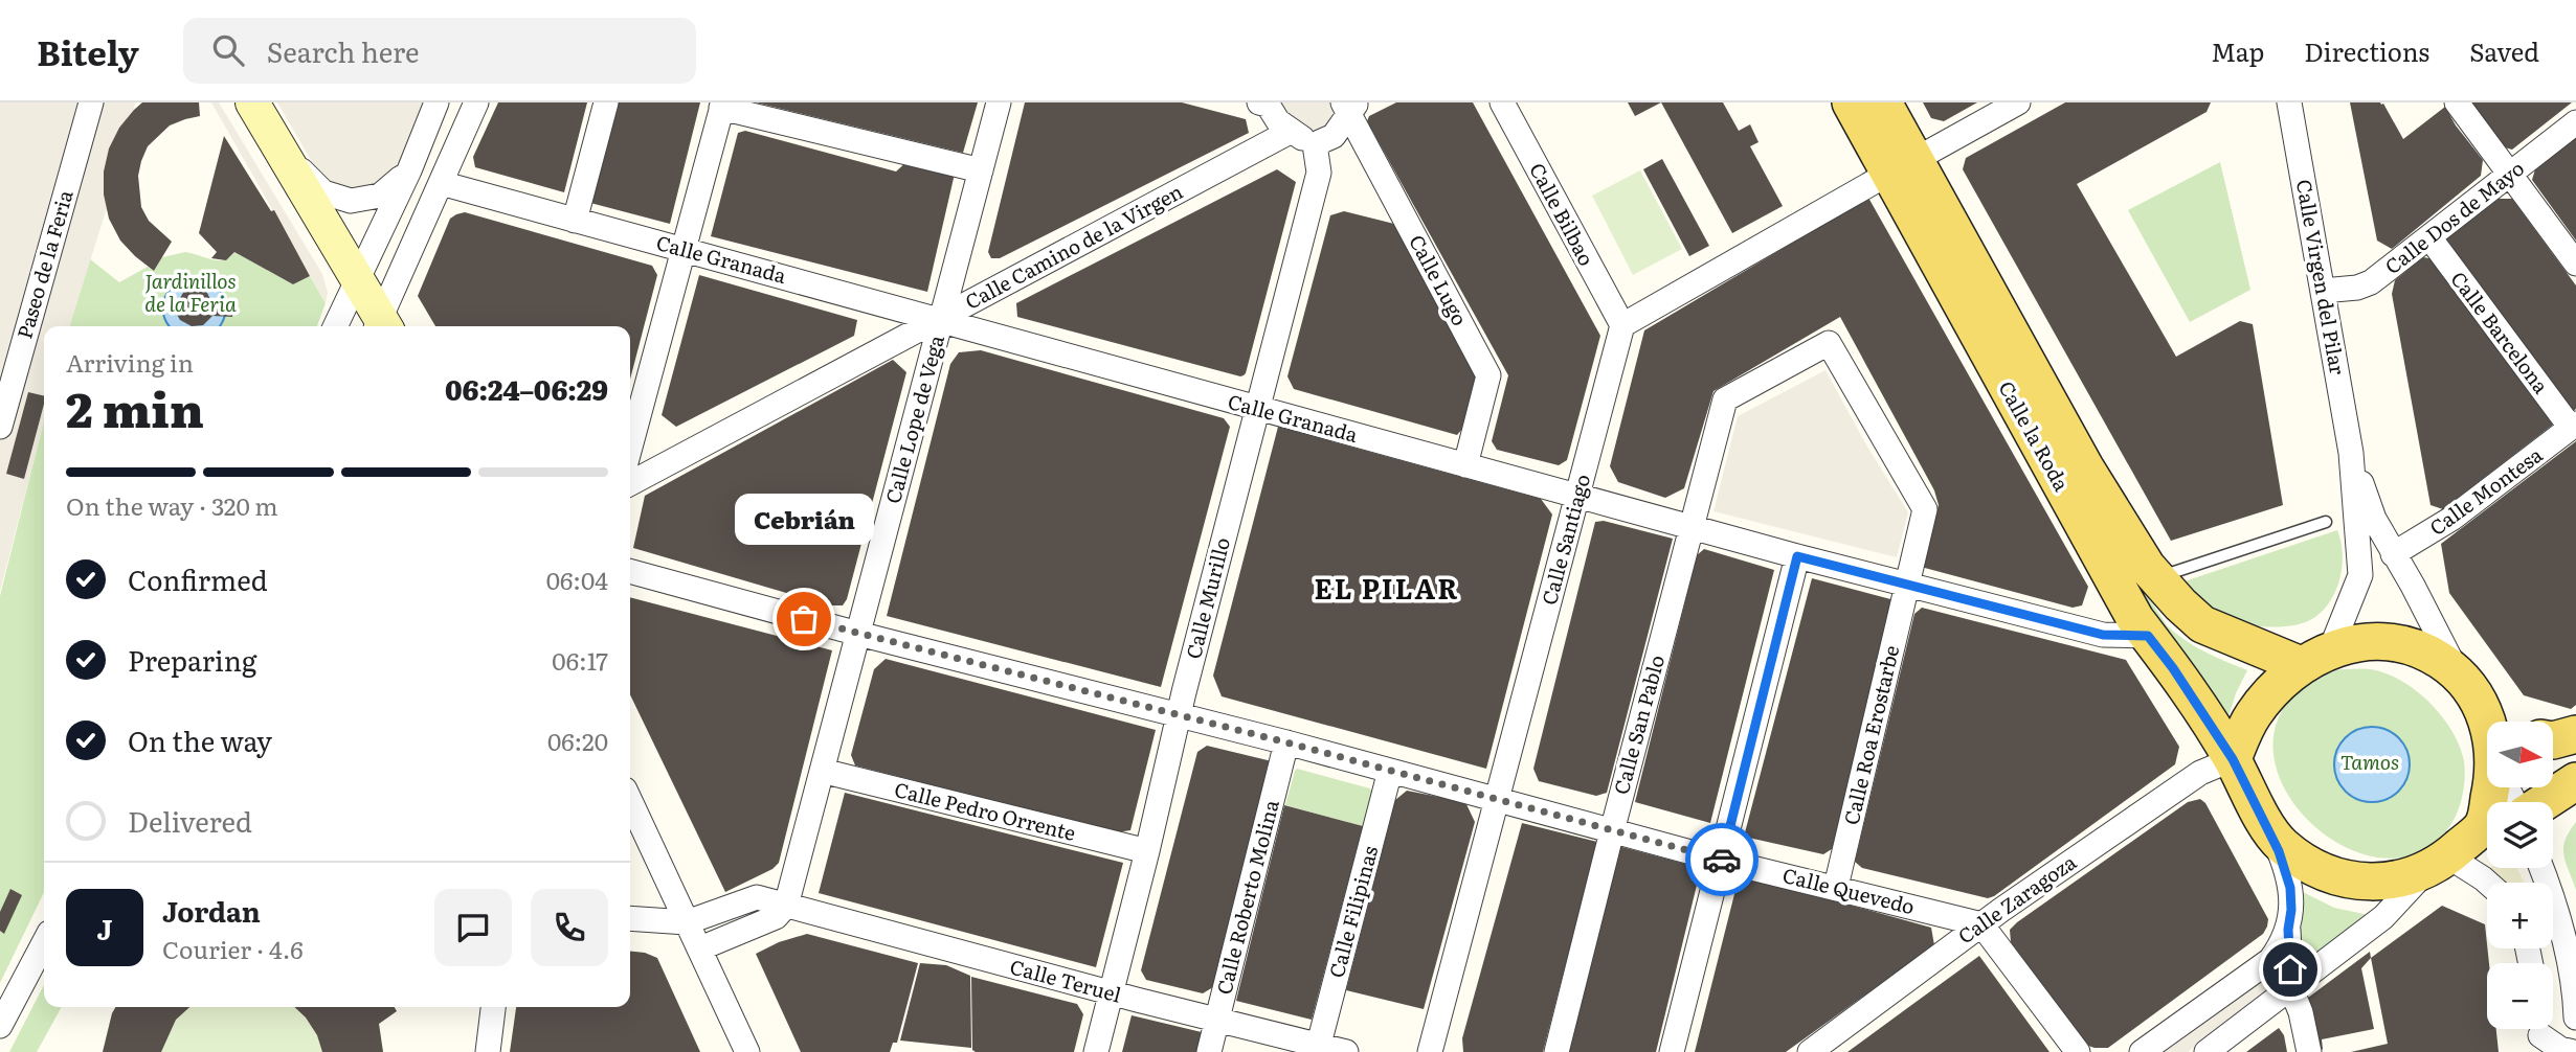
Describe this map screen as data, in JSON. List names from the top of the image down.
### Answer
{
  "streets": {
    "main road": ["Calle la Roda"],
    "street": [
      "Calle Bilbao",
      "Calle Dos de Mayo",
      "Calle Camino de la Virgen",
      "Calle Granada",
      "Paseo de la Feria",
      "Calle Virgen del Pilar",
      "Calle Lugo",
      "Calle Barcelona",
      "Calle Lope de Vega",
      "Calle Montesa",
      "Calle Santiago",
      "Calle Murillo",
      "Calle San Pablo",
      "Calle Roa Erostarbe",
      "Calle Pedro Orrente",
      "Calle Quevedo",
      "Calle Roberto Molina",
      "Calle Zaragoza",
      "Calle Filipinas",
      "Calle Teruel"
    ]
  },
  "crossings": [
    ["Calle Bilbao", "Calle Santiago"],
    ["Calle Dos de Mayo", "Calle Virgen del Pilar"],
    ["Calle Dos de Mayo", "Calle Barcelona"],
    ["Calle Camino de la Virgen", "Calle Granada"],
    ["Calle Camino de la Virgen", "Calle Lope de Vega"],
    ["Calle Granada", "Calle Lugo"],
    ["Calle Granada", "Calle Lope de Vega"],
    ["Calle Granada", "Calle la Roda"],
    ["Calle Granada", "Calle Santiago"],
    ["Calle Granada", "Calle Murillo"],
    ["Calle Granada", "Calle San Pablo"],
    ["Calle Granada", "Calle Roa Erostarbe"],
    ["Calle Virgen del Pilar", "Calle la Roda"],
    ["Calle Virgen del Pilar", "Calle Montesa"],
    ["Calle Barcelona", "Calle Montesa"],
    ["Calle Lope de Vega", "Calle Pedro Orrente"],
    ["Calle Lope de Vega", "Calle Quevedo"],
    ["Calle Lope de Vega", "Calle Teruel"],
    ["Calle la Roda", "Calle Zaragoza"],
    ["Calle Santiago", "Calle Quevedo"],
    ["Calle Murillo", "Calle Pedro Orrente"],
    ["Calle Murillo", "Calle Quevedo"],
    ["Calle Murillo", "Calle Teruel"],
    ["Calle San Pablo", "Calle Roa Erostarbe"],
    ["Calle San Pablo", "Calle Quevedo"],
    ["Calle Roa Erostarbe", "Calle Quevedo"],
    ["Calle Quevedo", "Calle Roberto Molina"],
    ["Calle Quevedo", "Calle Zaragoza"],
    ["Calle Quevedo", "Calle Filipinas"],
    ["Calle Roberto Molina", "Calle Teruel"],
    ["Calle Filipinas", "Calle Teruel"]
  ],
  "districts": ["EL PILAR"],
  "parks": ["Jardinillos de la Feria", "Tamos"],
  "places": ["Cebrián"],
  "north": "right",
  "page": {
    "header": "Bitely",
    "search": "Search here",
    "nav": ["Map", "Directions", "Saved"],
    "heading": ["2 min", "Arriving in", "06:24–06:29"],
    "panel": ["Jordan", "Courier · 4.6"],
    "bar": "On the way · 320 m",
    "bubble": "Cebrián",
    "list": [
      ["Confirmed", "06:04"],
      ["Preparing", "06:17"],
      ["On the way", "06:20"],
      "Delivered"
    ],
    "map_buttons": ["+", "−"],
    "round": "J"
  }
}
